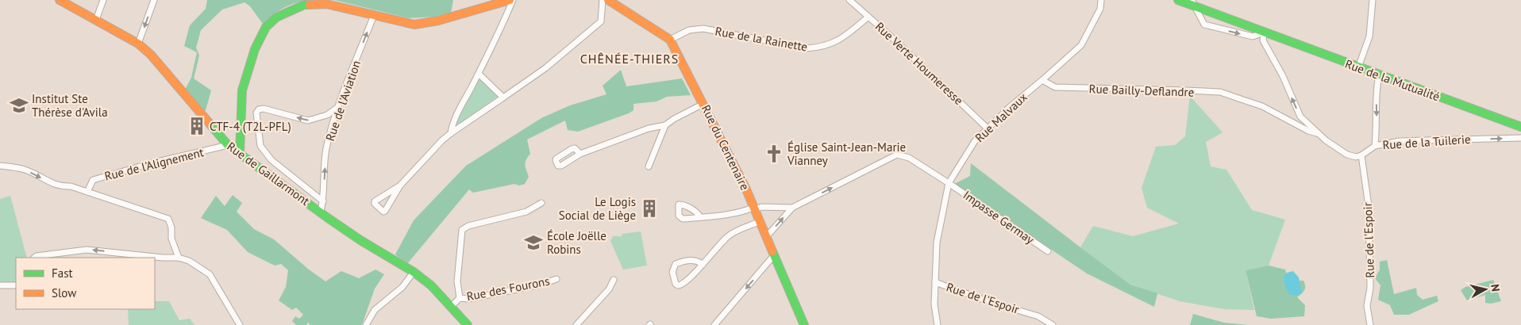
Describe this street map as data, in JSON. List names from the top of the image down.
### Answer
{
  "streets": {
    "street": [
      "Rue de la Rainette",
      "Rue Verte Houmeresse",
      "Rue de la Mutualité",
      "Rue Bailly-Deflandre",
      "Rue de l'Aviation",
      "Rue Malvaux",
      "Rue de la Tuilerie",
      "Rue du Centenaire",
      "Rue de l'Alignement",
      "Rue de Gaillarmont",
      "Impasse Germay",
      "Rue de l'Espoir",
      "Rue des Fourons"
    ]
  },
  "crossings": [
    ["Rue de la Rainette", "Rue Verte Houmeresse"],
    ["Rue de la Rainette", "Rue du Centenaire"],
    ["Rue Verte Houmeresse", "Rue Malvaux"],
    ["Rue Bailly-Deflandre", "Rue Malvaux"],
    ["Rue de l'Aviation", "Rue de Gaillarmont"],
    ["Rue Malvaux", "Impasse Germay"],
    ["Rue Malvaux", "Rue de l'Espoir"],
    ["Rue de la Tuilerie", "Rue de l'Espoir"],
    ["Rue de l'Alignement", "Rue de Gaillarmont"]
  ],
  "one_way": ["Rue de l'Aviation", "Rue de la Tuilerie", "Impasse Germay"],
  "districts": ["CHÊNÉE-THIERS"],
  "places": {
    "school or university": ["Institut Ste Thérèse d'Avila", "École Joëlle Robins"],
    "building": ["CTF-4 (T2L-PFL)", "Le Logis Social de Liège"],
    "church": ["Église Saint-Jean-Marie Vianney"]
  },
  "legend": ["Fast", "Slow"],
  "north": "right"
}
